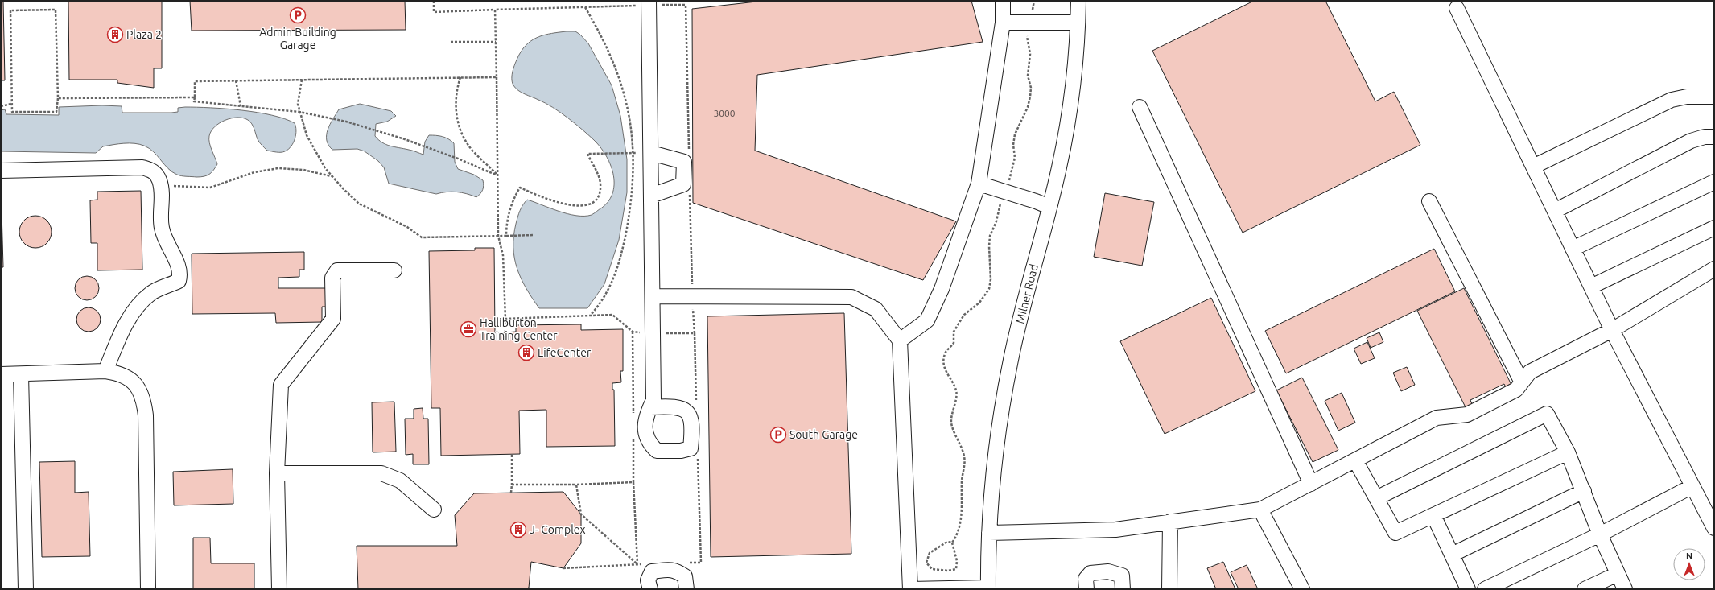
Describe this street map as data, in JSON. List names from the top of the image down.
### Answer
{
  "streets": {
    "street": ["Milner Road"]
  },
  "places": {
    "parking": ["Admin Building Garage", "South Garage"],
    "building": ["Plaza 2", "LifeCenter", "J- Complex"],
    "office": ["Halliburton Training Center"]
  },
  "house_numbers": ["3000"],
  "north": "top"
}
